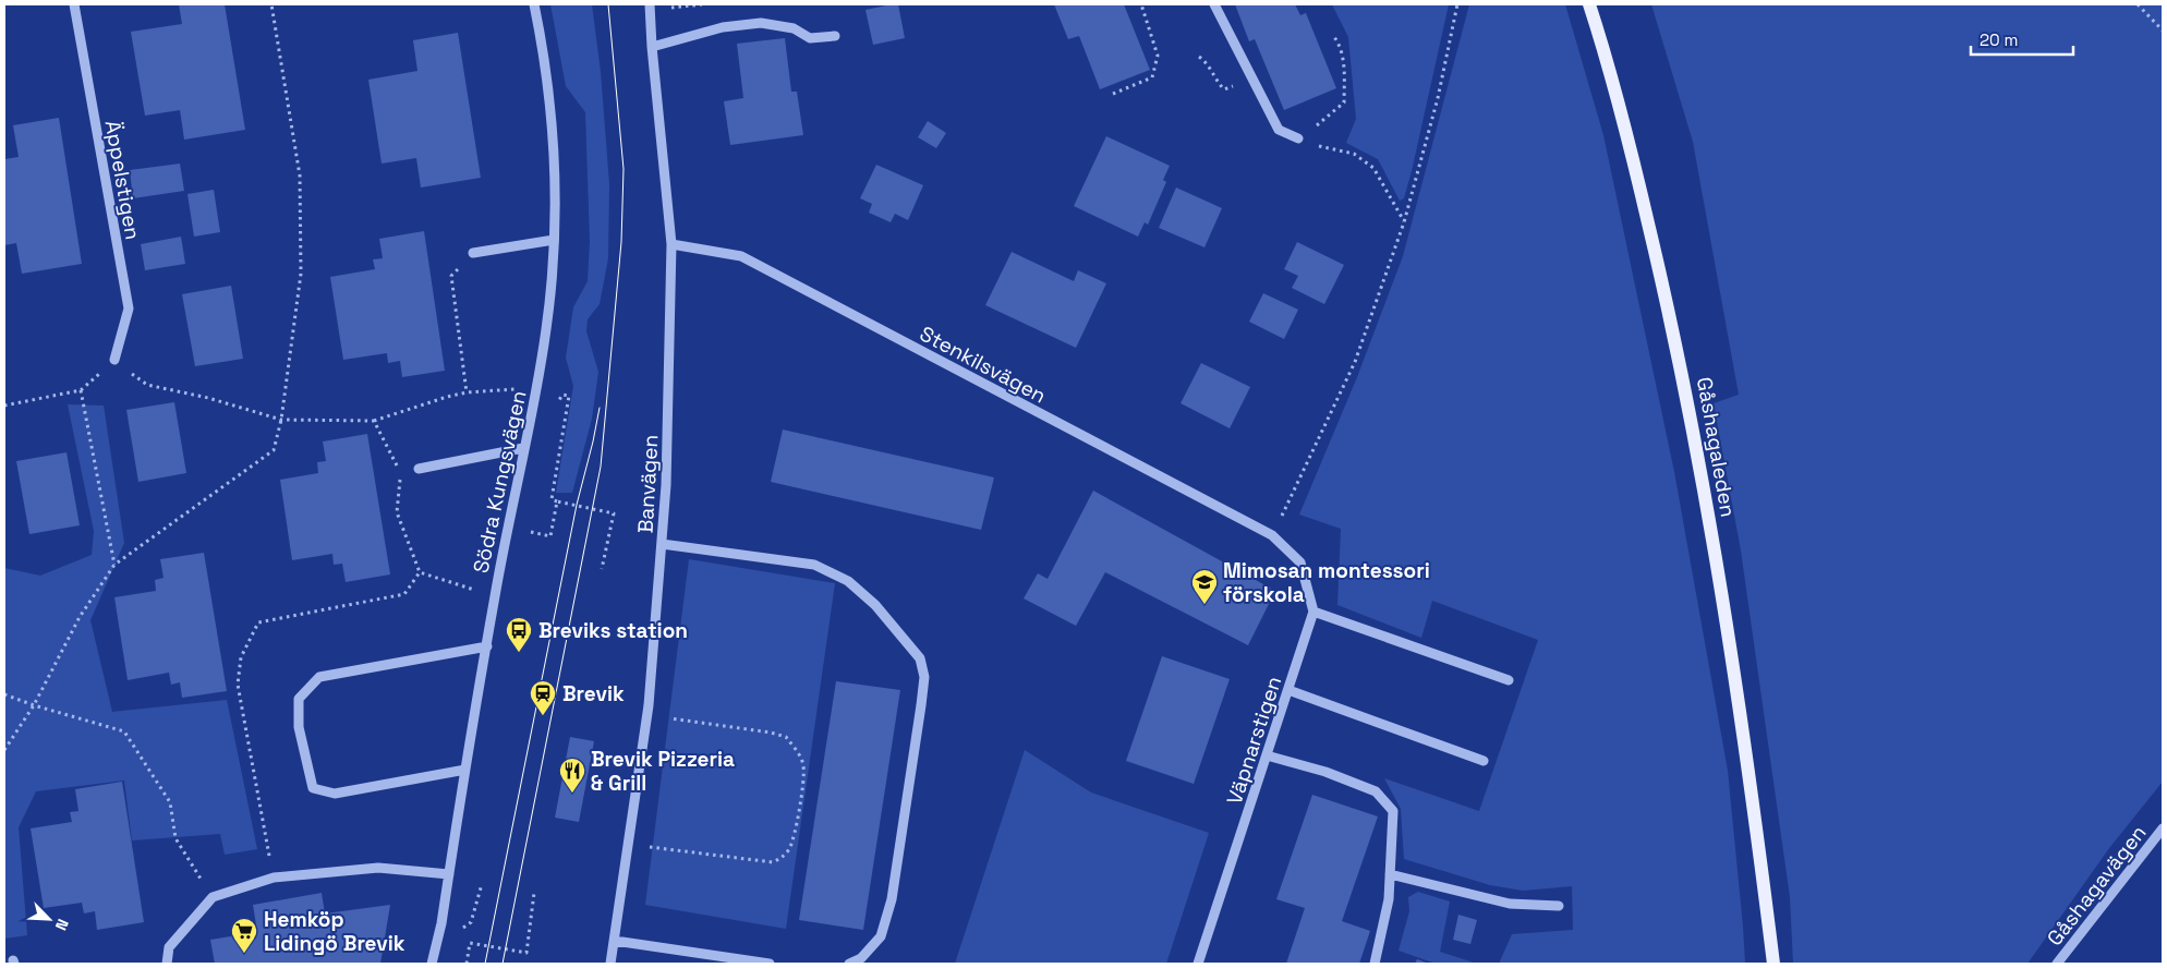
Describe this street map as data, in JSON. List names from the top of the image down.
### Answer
{
  "streets": {
    "main road": ["Gåshagaleden"],
    "street": [
      "Äppelstigen",
      "Stenkilsvägen",
      "Södra Kungsvägen",
      "Banvägen",
      "Väpnarstigen",
      "Gåshagavägen"
    ]
  },
  "crossings": [
    ["Stenkilsvägen", "Banvägen"]
  ],
  "places": {
    "school or university": ["Mimosan montessori förskola"],
    "bus stop": ["Breviks station"],
    "station": ["Brevik"],
    "restaurant": ["Brevik Pizzeria & Grill"],
    "supermarket": ["Hemköp Lidingö Brevik"]
  },
  "scale_bar": "20 m",
  "north": "bottom right"
}
